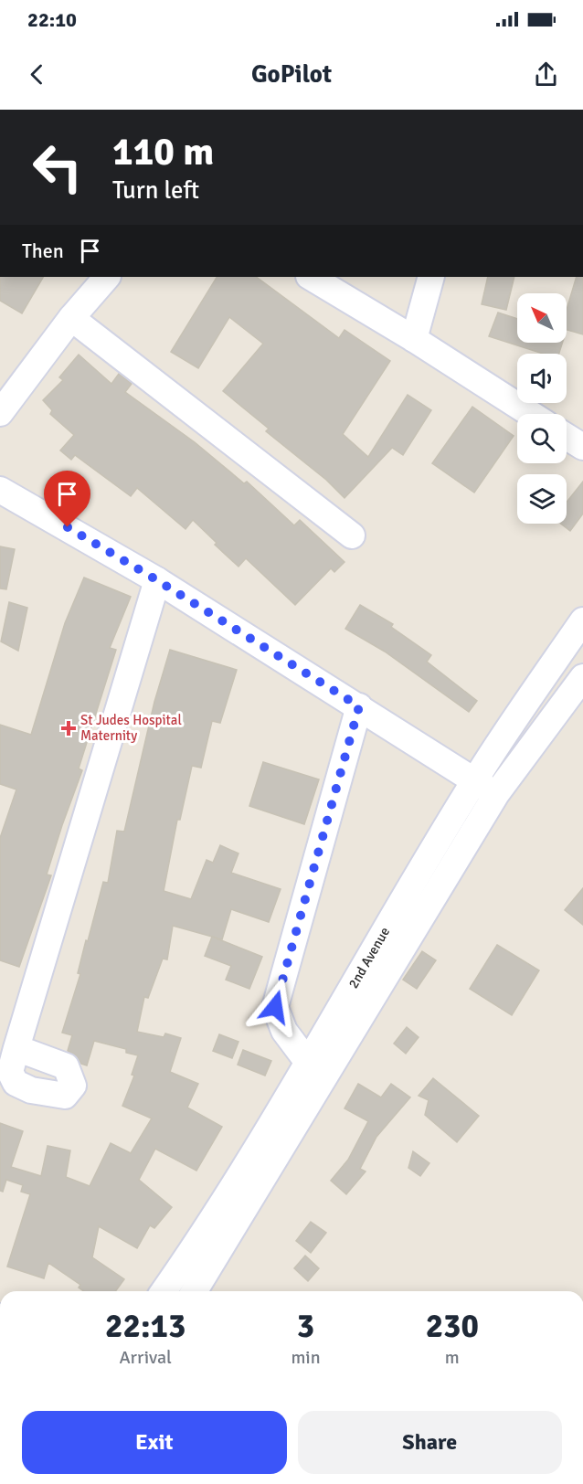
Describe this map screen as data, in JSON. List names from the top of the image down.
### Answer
{
  "streets": {
    "street": ["2nd Avenue"]
  },
  "places": {
    "health": ["St Judes Hospital Maternity"]
  },
  "north": "top left",
  "page": {
    "status": "22:10",
    "header": "GoPilot",
    "turn": ["110 m", "Turn left"],
    "then": "Then",
    "eta": [
      "22:13",
      "Arrival",
      "3",
      "min",
      "230",
      "m"
    ],
    "buttons": ["Exit", "Share"]
  }
}
